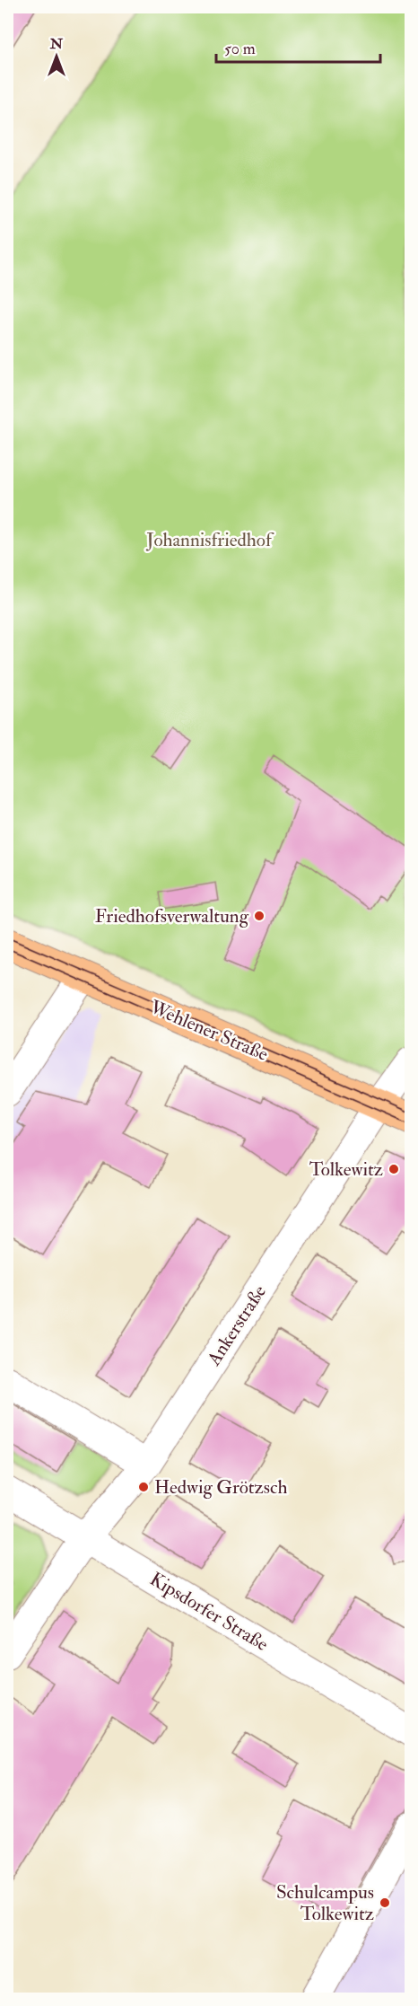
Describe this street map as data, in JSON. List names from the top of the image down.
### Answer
{
  "streets": {
    "main road": ["Wehlener Straße"],
    "street": ["Ankerstraße", "Kipsdorfer Straße"]
  },
  "crossings": [
    ["Wehlener Straße", "Ankerstraße"],
    ["Ankerstraße", "Kipsdorfer Straße"]
  ],
  "parks": ["Johannisfriedhof"],
  "places": [
    "Friedhofsverwaltung",
    "Tolkewitz",
    "Hedwig Grötzsch",
    "Schulcampus Tolkewitz"
  ],
  "scale_bar": "50 m",
  "north": "top"
}
